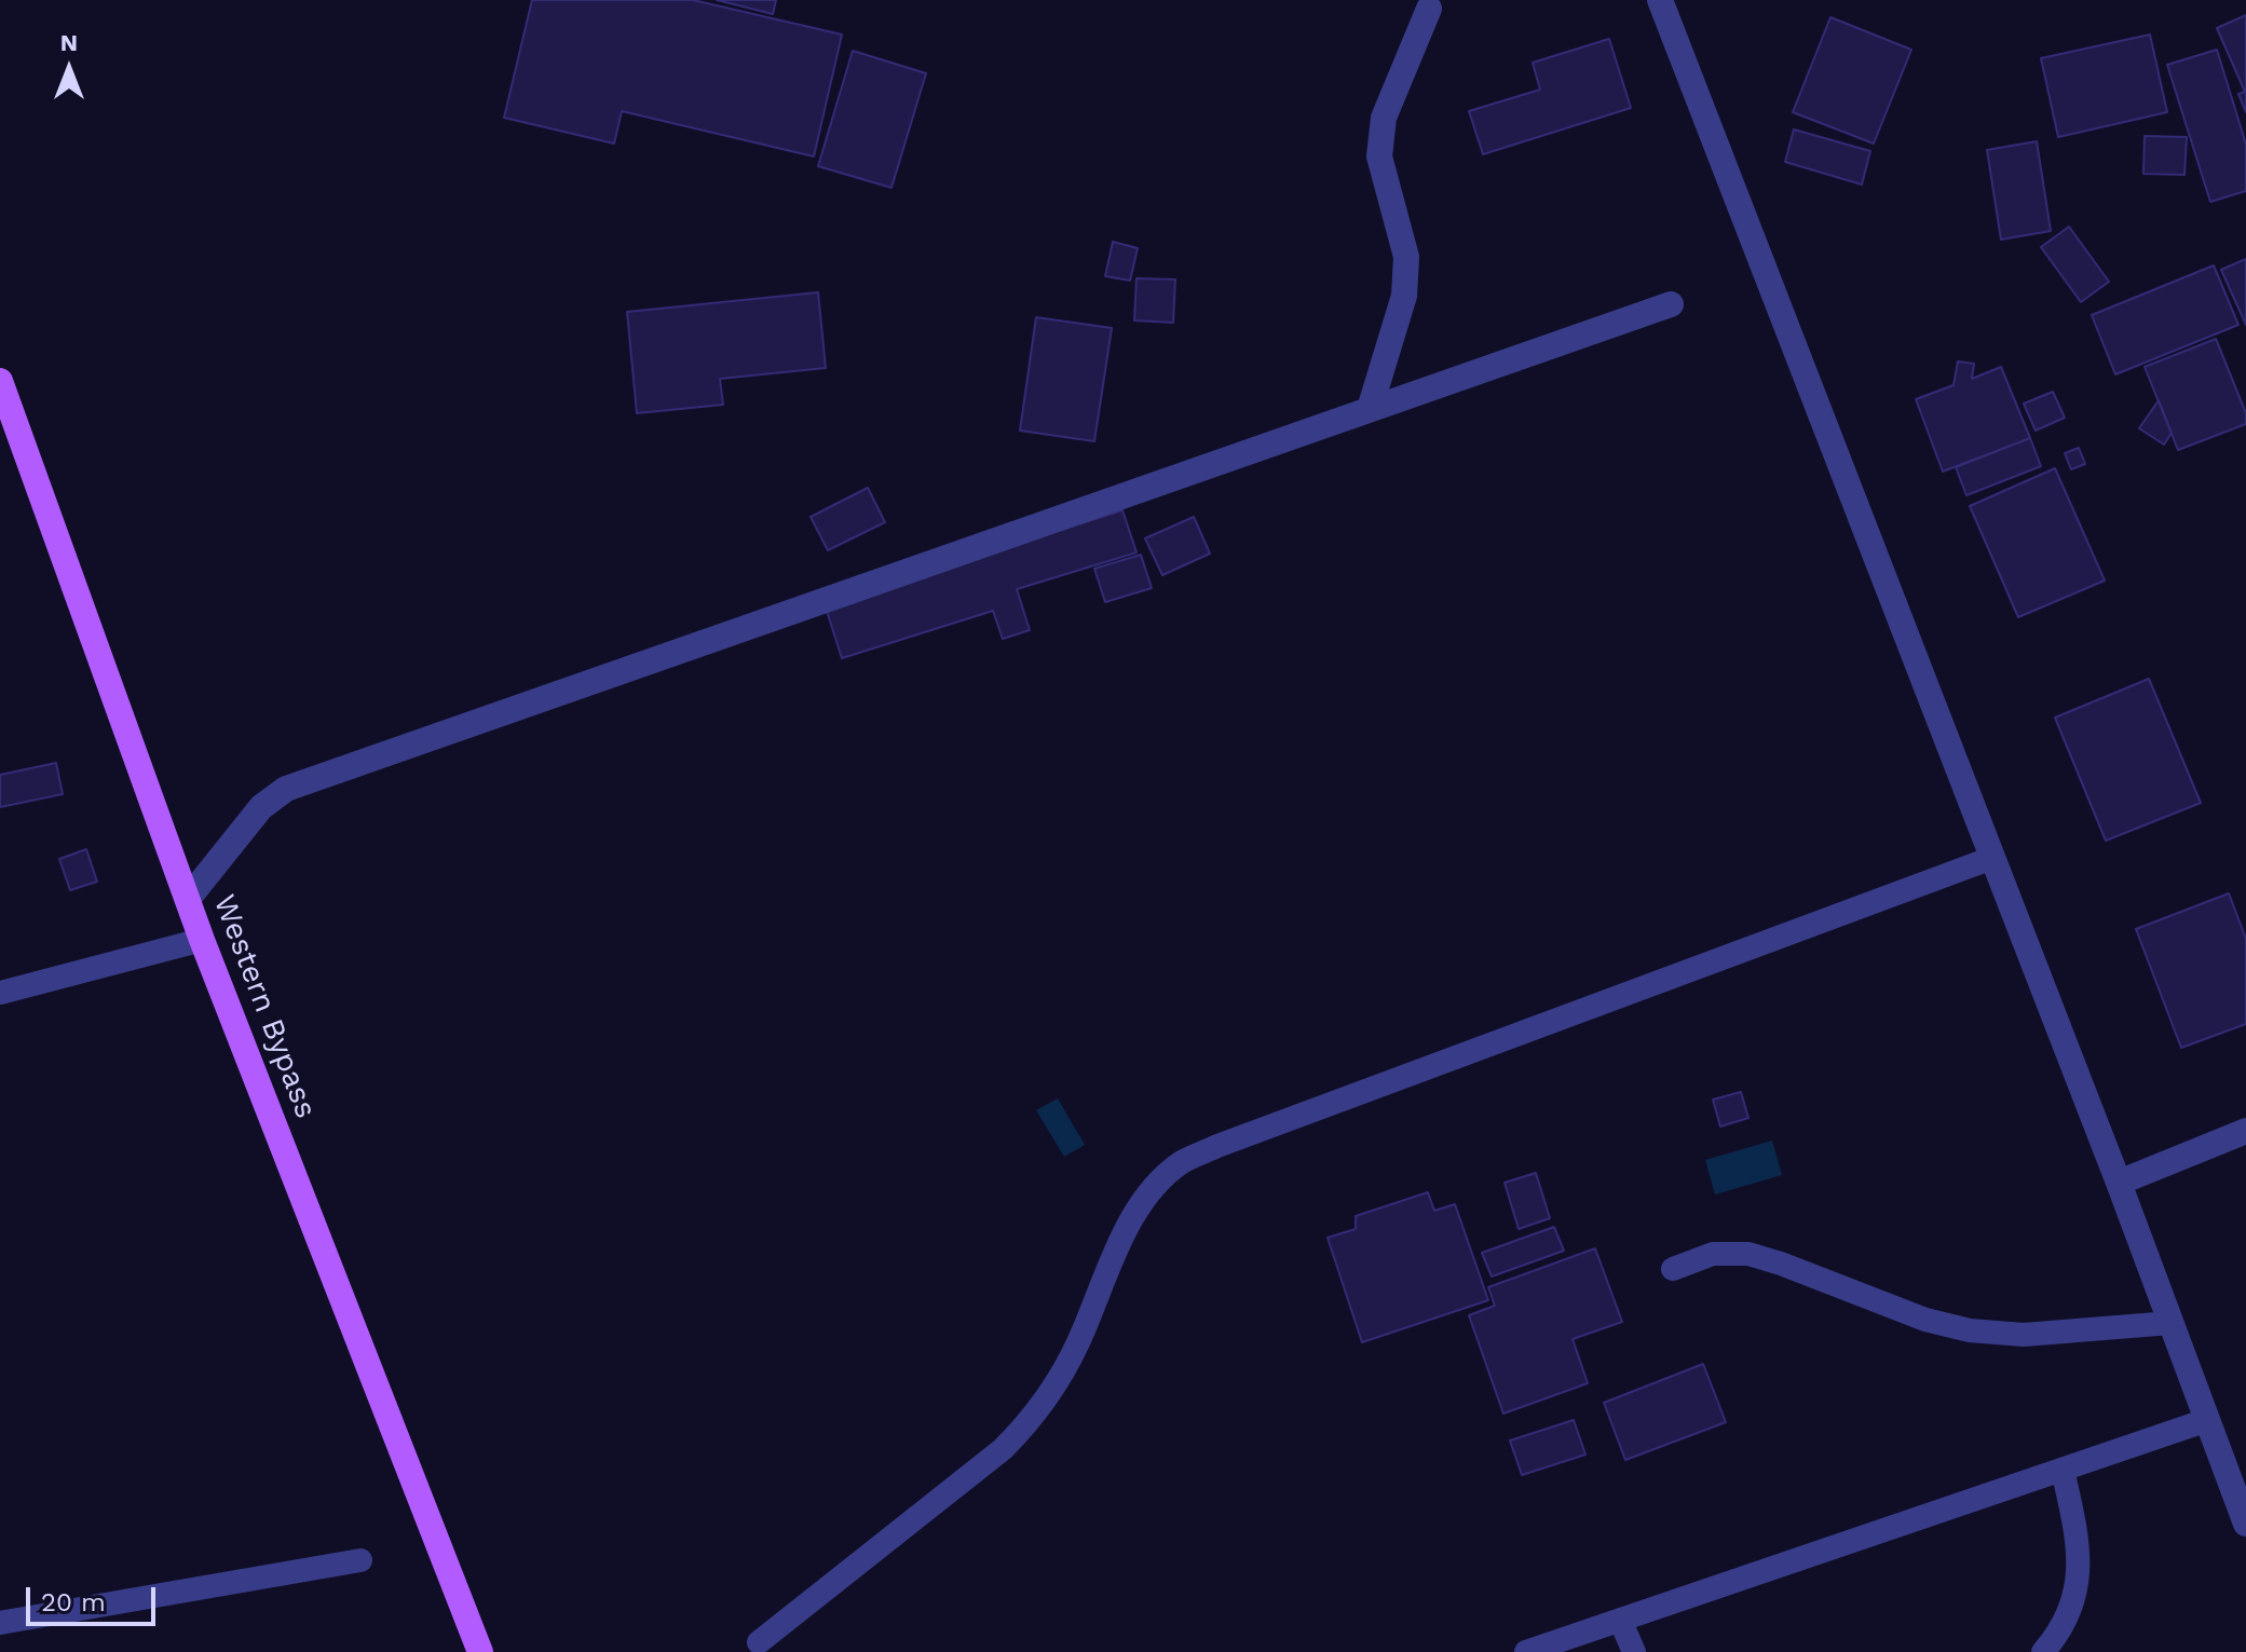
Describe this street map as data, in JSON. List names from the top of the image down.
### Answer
{
  "streets": {
    "main road": ["Western Bypass"]
  },
  "scale_bar": "20 m",
  "north": "top"
}
